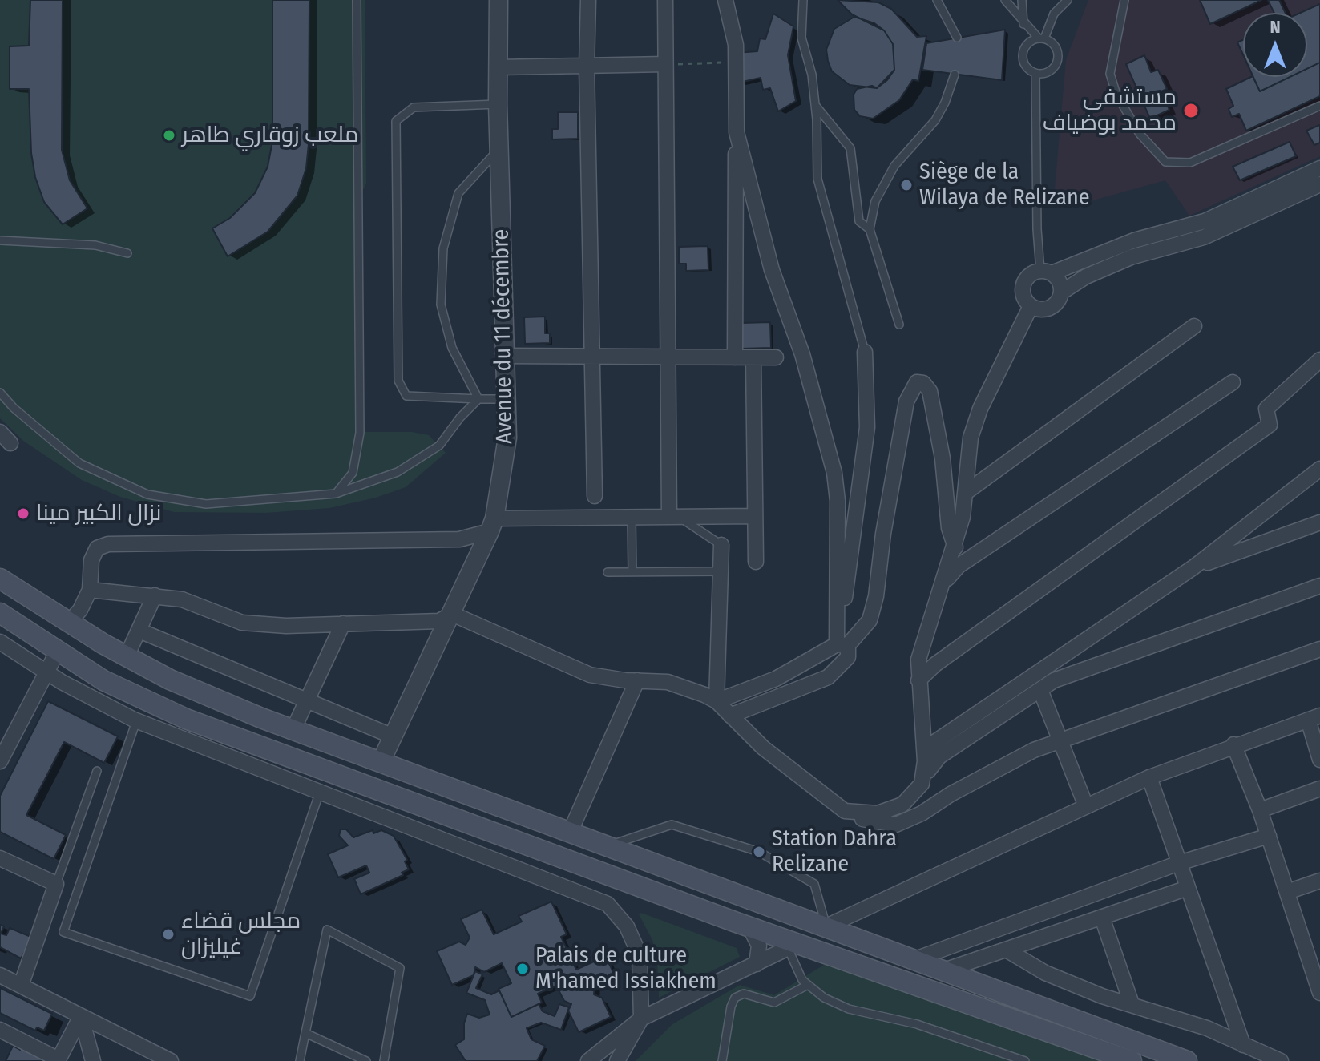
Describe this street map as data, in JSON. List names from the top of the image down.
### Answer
{
  "streets": {
    "street": ["Avenue du 11 décembre"]
  },
  "places": [
    "مستشفى محمد بوضياف",
    "ملعب زوقاري طاهر",
    "Siège de la Wilaya de Relizane",
    "نزال الكبير مينا",
    "Station Dahra Relizane",
    "مجلس قضاء غيليزان",
    "Palais de culture M'hamed Issiakhem"
  ],
  "north": "top"
}
